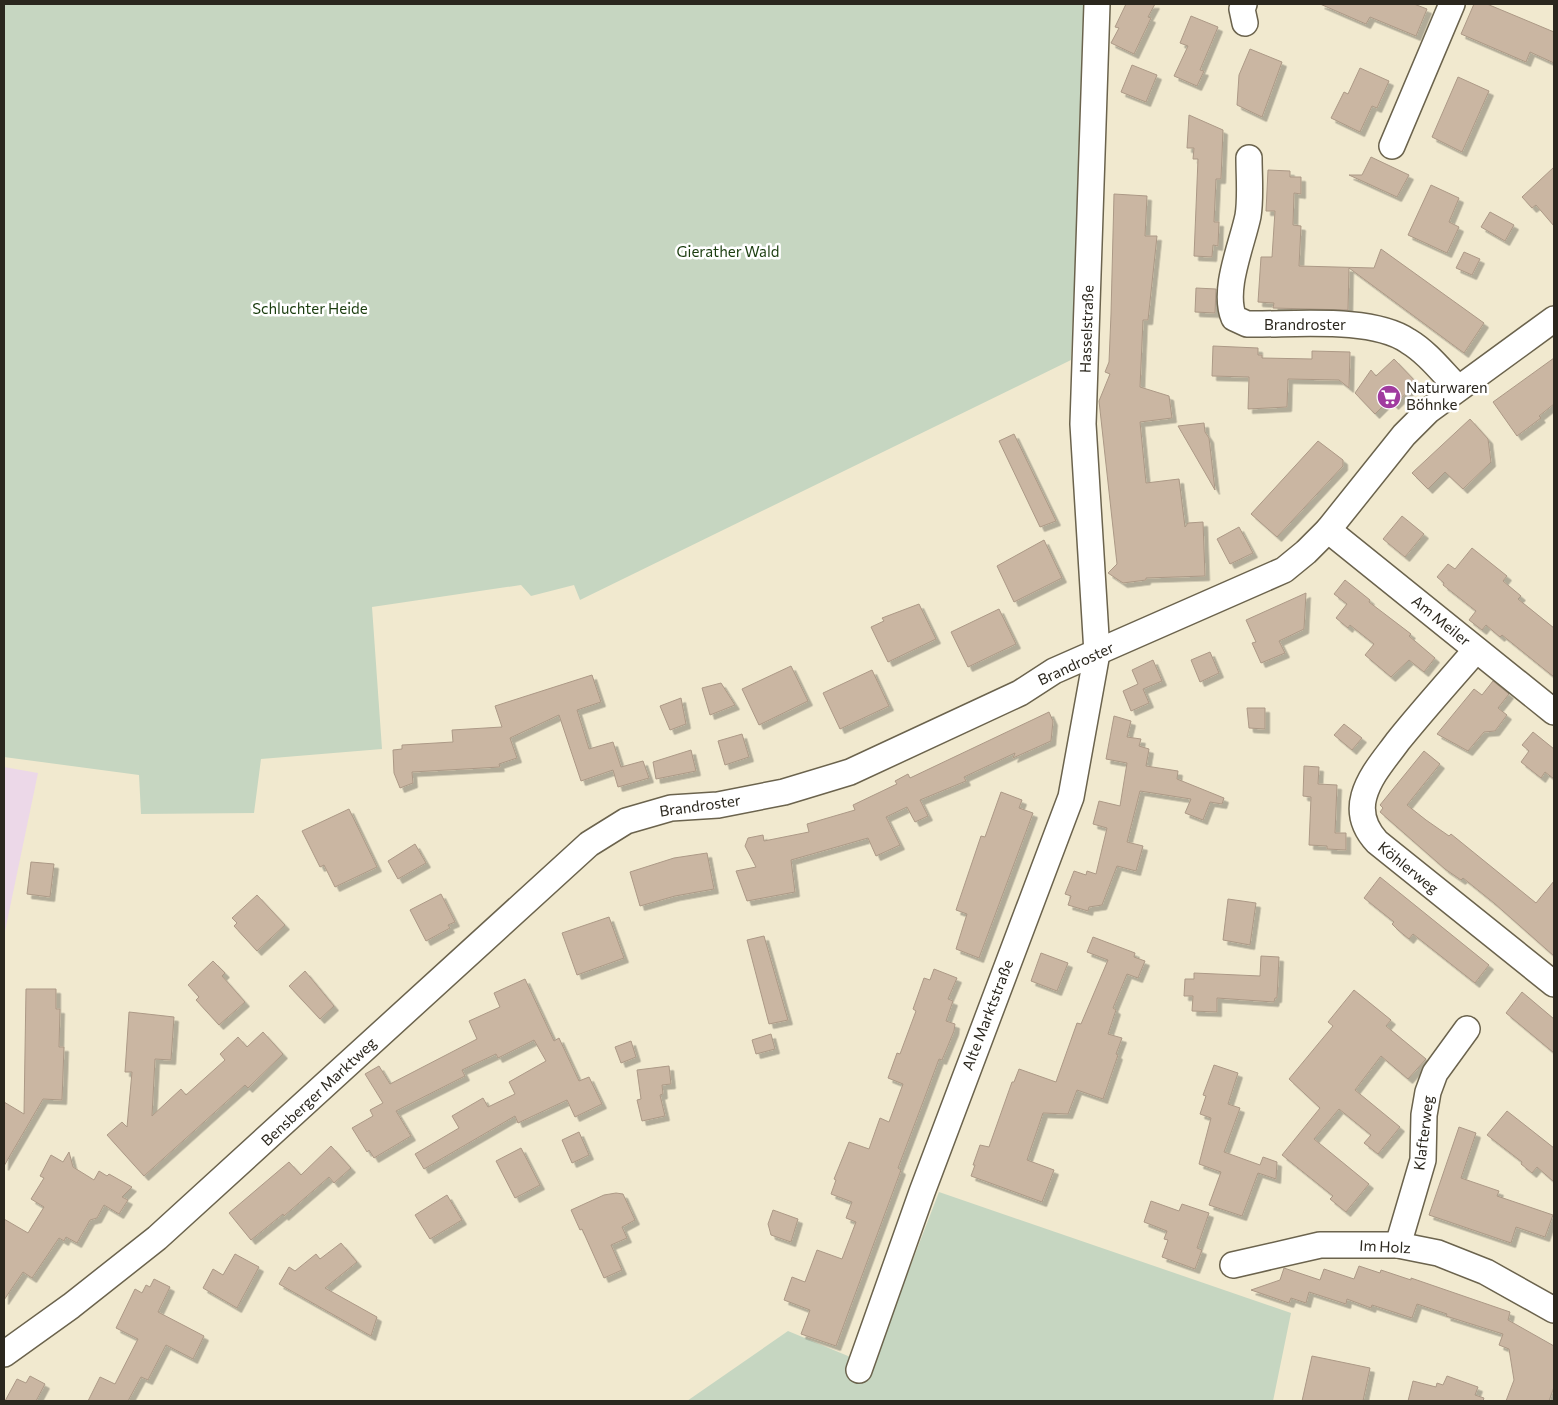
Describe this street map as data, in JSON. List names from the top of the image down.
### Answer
{
  "streets": {
    "street": [
      "Brandroster",
      "Hasselstraße",
      "Am Meiler",
      "Köhlerweg",
      "Alte Marktstraße",
      "Bensberger Marktweg",
      "Klafterweg",
      "Im Holz"
    ]
  },
  "crossings": [
    ["Brandroster", "Hasselstraße"],
    ["Brandroster", "Am Meiler"],
    ["Brandroster", "Alte Marktstraße"],
    ["Brandroster", "Bensberger Marktweg"],
    ["Hasselstraße", "Alte Marktstraße"],
    ["Am Meiler", "Köhlerweg"],
    ["Klafterweg", "Im Holz"]
  ],
  "parks": ["Gierather Wald", "Schluchter Heide"],
  "places": {
    "supermarket": ["Naturwaren Böhnke"]
  }
}
